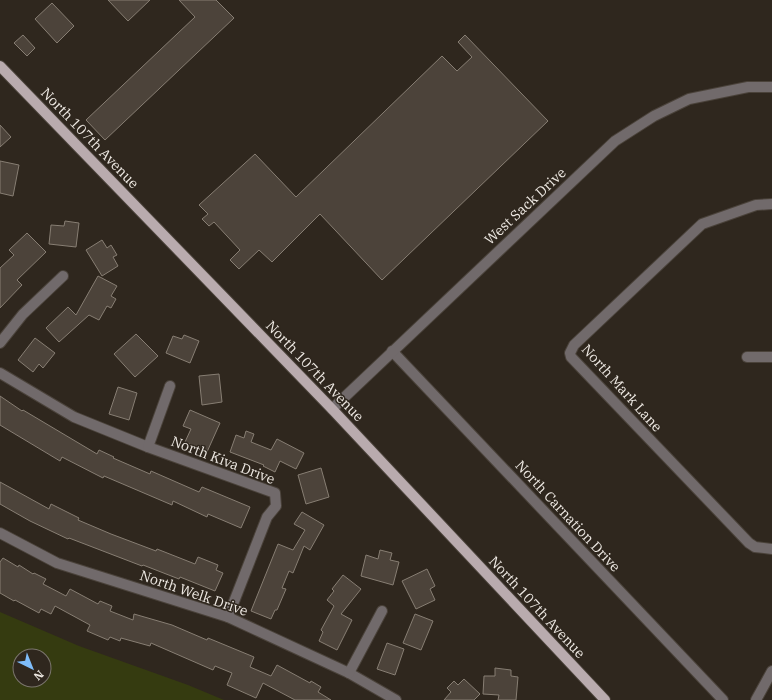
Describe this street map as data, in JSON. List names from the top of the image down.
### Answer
{
  "streets": {
    "main road": ["North 107th Avenue"],
    "street": [
      "West Sack Drive",
      "North Mark Lane",
      "North Kiva Drive",
      "North Carnation Drive",
      "North Welk Drive"
    ]
  },
  "crossings": [
    ["North 107th Avenue", "West Sack Drive"],
    ["West Sack Drive", "North Carnation Drive"],
    ["North Kiva Drive", "North Welk Drive"]
  ],
  "north": "bottom right"
}
